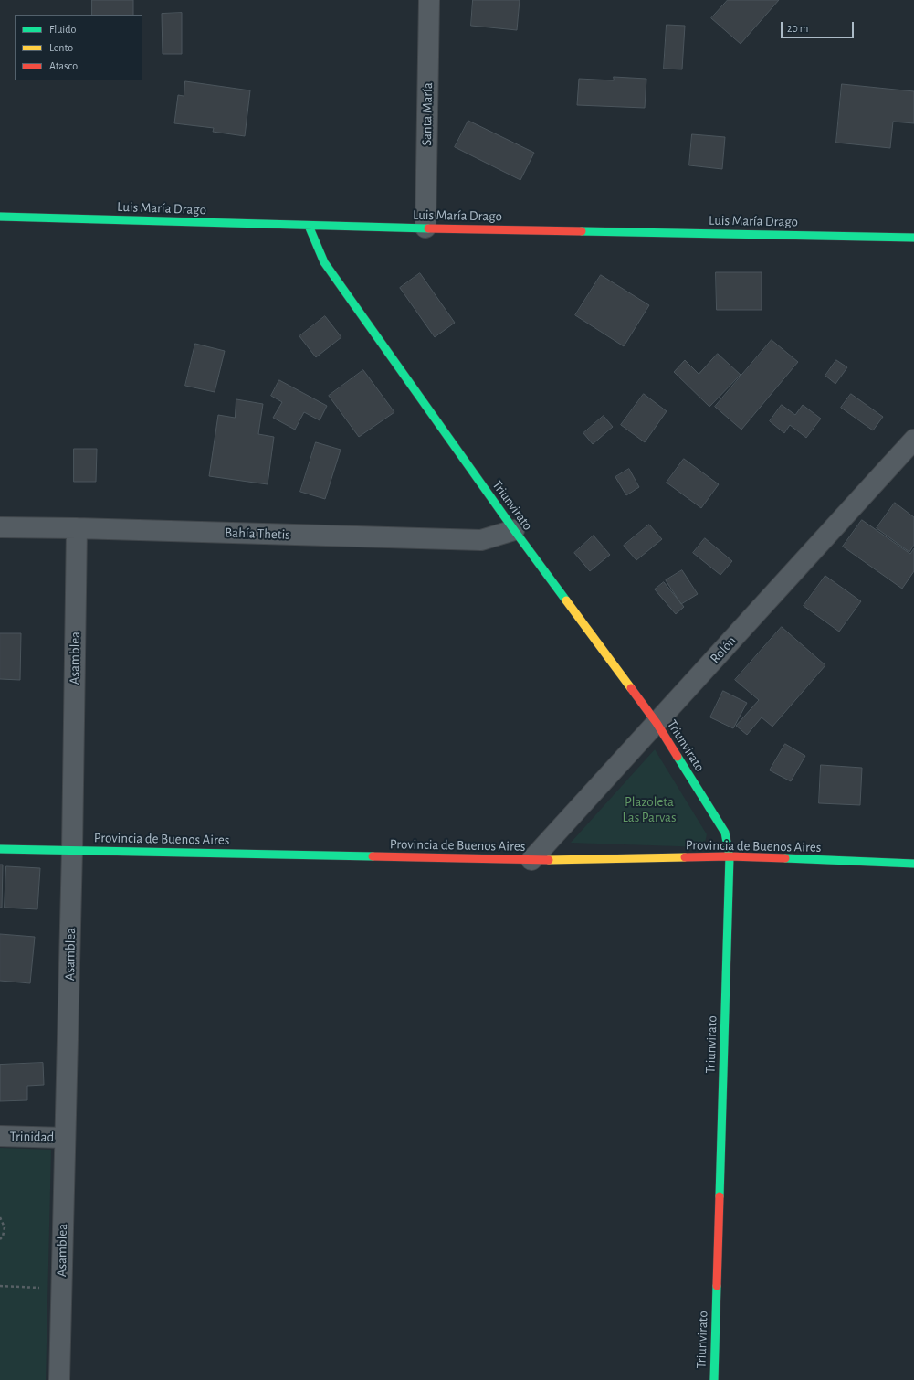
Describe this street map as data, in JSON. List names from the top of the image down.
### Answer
{
  "streets": {
    "street": [
      "Santa María",
      "Luis María Drago",
      "Triunvirato",
      "Bahía Thetis",
      "Rolón",
      "Asamblea",
      "Provincia de Buenos Aires",
      "Trinidad"
    ]
  },
  "crossings": [
    ["Santa María", "Luis María Drago"],
    ["Luis María Drago", "Triunvirato"],
    ["Triunvirato", "Bahía Thetis"],
    ["Triunvirato", "Rolón"],
    ["Triunvirato", "Provincia de Buenos Aires"],
    ["Bahía Thetis", "Asamblea"],
    ["Rolón", "Provincia de Buenos Aires"],
    ["Asamblea", "Provincia de Buenos Aires"],
    ["Asamblea", "Trinidad"]
  ],
  "parks": ["Plazoleta Las Parvas"],
  "legend": ["Fluido", "Lento", "Atasco"],
  "scale_bar": "20 m"
}
